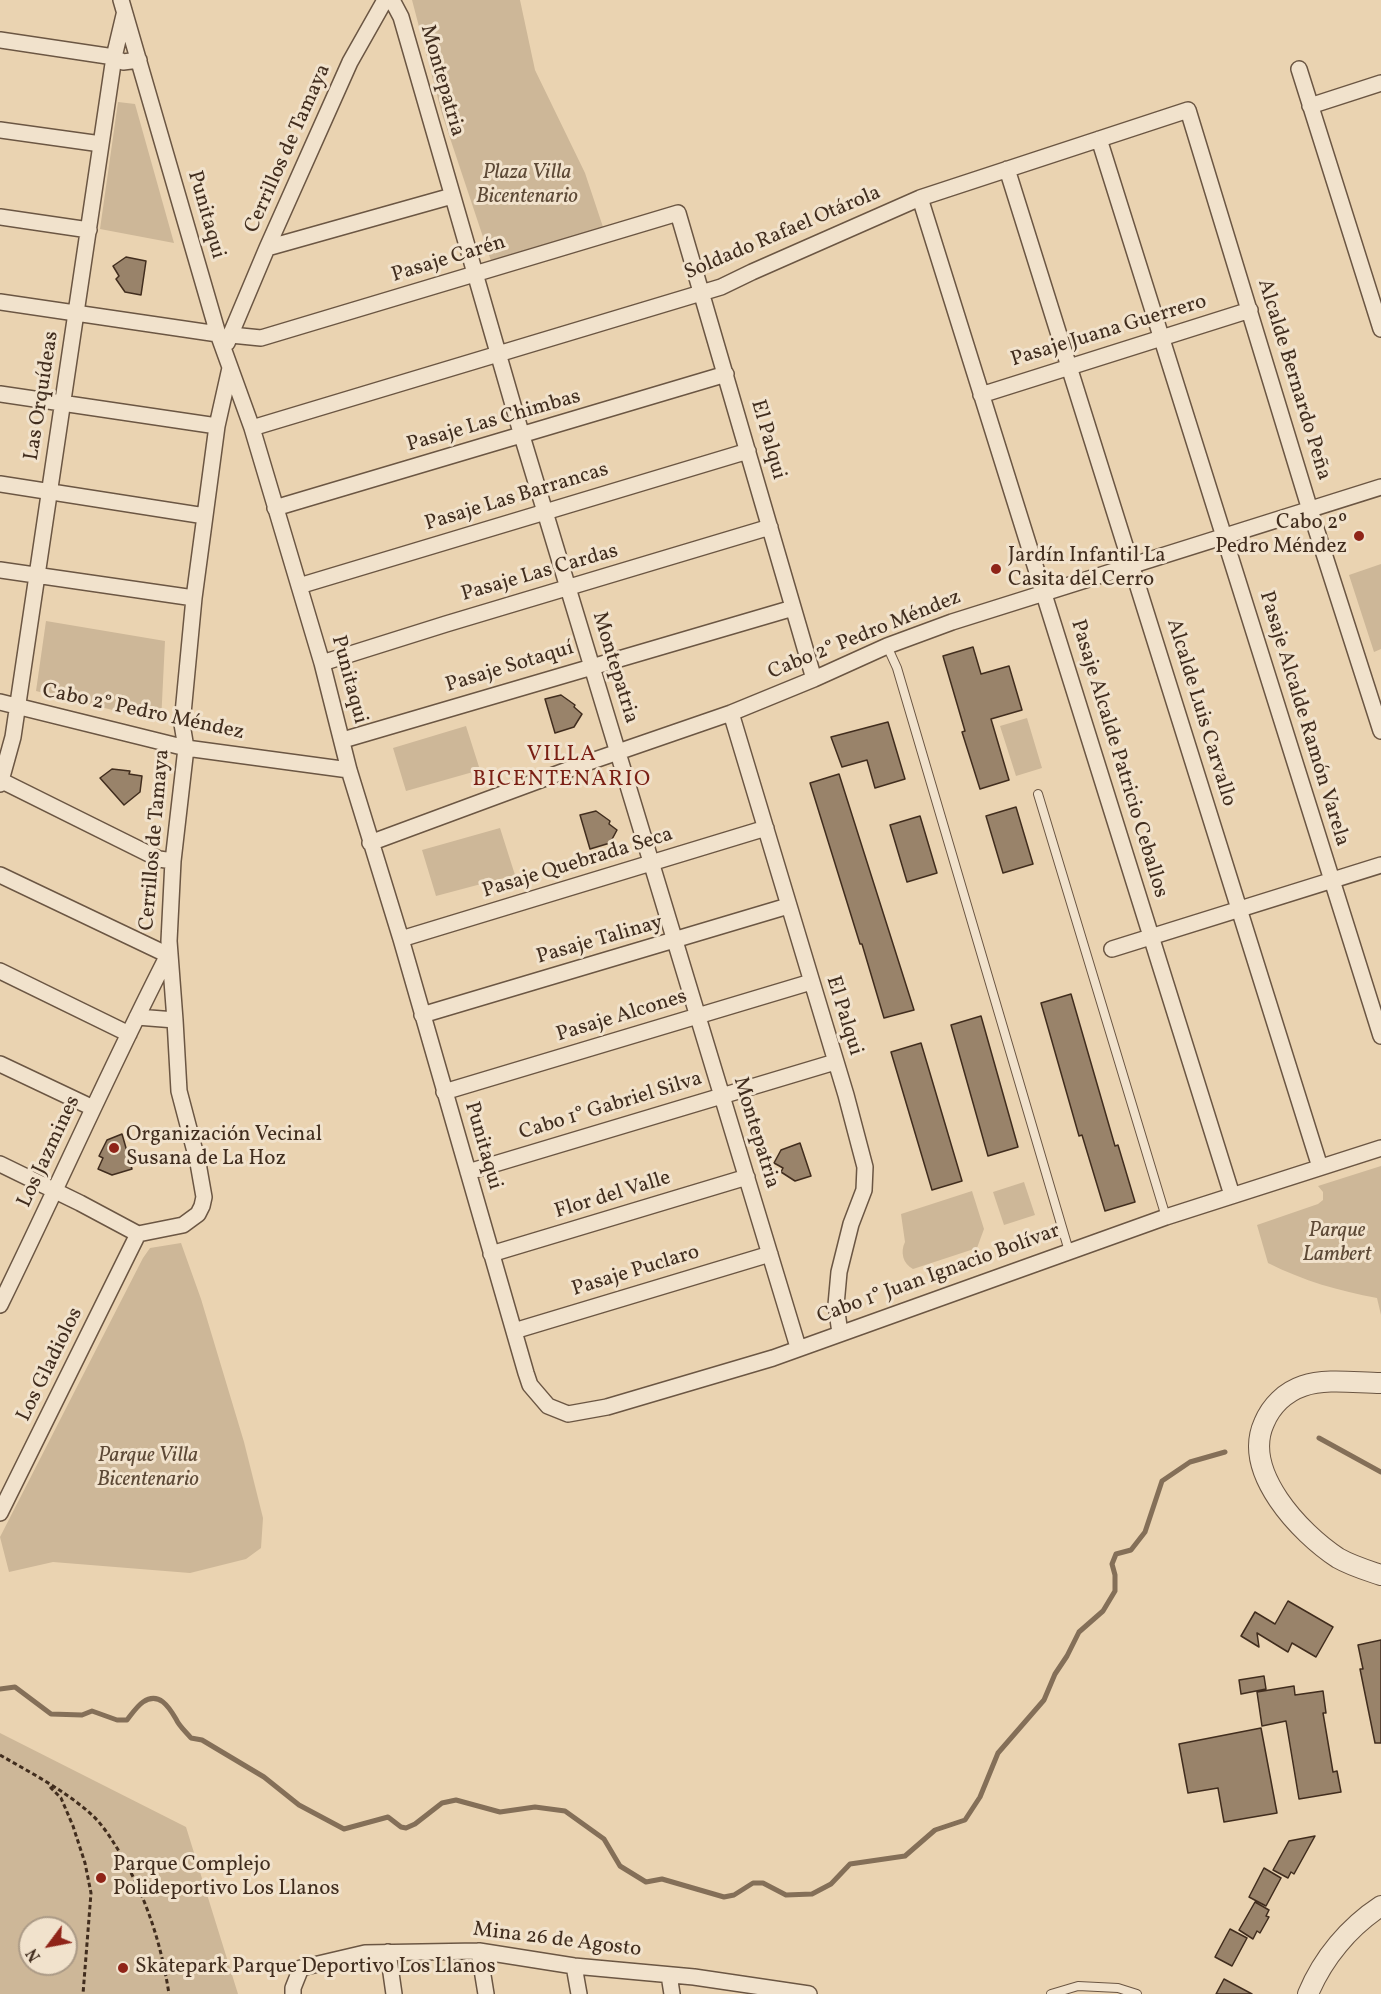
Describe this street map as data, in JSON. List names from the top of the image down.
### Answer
{
  "streets": {
    "street": [
      "Montepatria",
      "Cerrillos de Tamaya",
      "Punitaqui",
      "Soldado Rafael Otárola",
      "Pasaje Carén",
      "Pasaje Juana Guerrero",
      "Alcalde Bernardo Peña",
      "Las Orquídeas",
      "Pasaje Las Chimbas",
      "El Palqui",
      "Pasaje Las Barrancas",
      "Pasaje Las Cardas",
      "Cabo 2° Pedro Méndez",
      "Pasaje Sotaquí",
      "Alcalde Luis Carvallo",
      "Pasaje Alcalde Ramón Varela",
      "Pasaje Alcalde Patricio Ceballos",
      "Pasaje Quebrada Seca",
      "Pasaje Talinay",
      "Pasaje Alcones",
      "Cabo 1° Gabriel Silva",
      "Los Jazmines",
      "Flor del Valle",
      "Pasaje Puclaro",
      "Cabo 1° Juan Ignacio Bolívar",
      "Los Gladiolos",
      "Mina 26 de Agosto"
    ]
  },
  "crossings": [
    ["Montepatria", "Soldado Rafael Otárola"],
    ["Montepatria", "Pasaje Carén"],
    ["Montepatria", "Pasaje Las Chimbas"],
    ["Montepatria", "Pasaje Las Barrancas"],
    ["Montepatria", "Pasaje Las Cardas"],
    ["Montepatria", "Cabo 2° Pedro Méndez"],
    ["Montepatria", "Pasaje Sotaquí"],
    ["Montepatria", "Pasaje Quebrada Seca"],
    ["Montepatria", "Pasaje Talinay"],
    ["Montepatria", "Pasaje Alcones"],
    ["Montepatria", "Cabo 1° Gabriel Silva"],
    ["Montepatria", "Flor del Valle"],
    ["Montepatria", "Pasaje Puclaro"],
    ["Montepatria", "Cabo 1° Juan Ignacio Bolívar"],
    ["Cerrillos de Tamaya", "Punitaqui"],
    ["Cerrillos de Tamaya", "Pasaje Carén"],
    ["Cerrillos de Tamaya", "Cabo 2° Pedro Méndez"],
    ["Cerrillos de Tamaya", "Los Jazmines"],
    ["Cerrillos de Tamaya", "Los Gladiolos"],
    ["Punitaqui", "Soldado Rafael Otárola"],
    ["Punitaqui", "Pasaje Carén"],
    ["Punitaqui", "Las Orquídeas"],
    ["Punitaqui", "Pasaje Las Chimbas"],
    ["Punitaqui", "Pasaje Las Barrancas"],
    ["Punitaqui", "Pasaje Las Cardas"],
    ["Punitaqui", "Cabo 2° Pedro Méndez"],
    ["Punitaqui", "Pasaje Sotaquí"],
    ["Punitaqui", "Pasaje Quebrada Seca"],
    ["Punitaqui", "Pasaje Talinay"],
    ["Punitaqui", "Pasaje Alcones"],
    ["Punitaqui", "Cabo 1° Gabriel Silva"],
    ["Punitaqui", "Flor del Valle"],
    ["Punitaqui", "Pasaje Puclaro"],
    ["Punitaqui", "Cabo 1° Juan Ignacio Bolívar"],
    ["Soldado Rafael Otárola", "Alcalde Bernardo Peña"],
    ["Soldado Rafael Otárola", "El Palqui"],
    ["Soldado Rafael Otárola", "Alcalde Luis Carvallo"],
    ["Soldado Rafael Otárola", "Pasaje Alcalde Ramón Varela"],
    ["Soldado Rafael Otárola", "Pasaje Alcalde Patricio Ceballos"],
    ["Pasaje Carén", "Las Orquídeas"],
    ["Pasaje Carén", "El Palqui"],
    ["Pasaje Juana Guerrero", "Alcalde Bernardo Peña"],
    ["Pasaje Juana Guerrero", "Alcalde Luis Carvallo"],
    ["Pasaje Juana Guerrero", "Pasaje Alcalde Ramón Varela"],
    ["Pasaje Juana Guerrero", "Pasaje Alcalde Patricio Ceballos"],
    ["Alcalde Bernardo Peña", "Cabo 2° Pedro Méndez"],
    ["Las Orquídeas", "Cabo 2° Pedro Méndez"],
    ["Pasaje Las Chimbas", "El Palqui"],
    ["El Palqui", "Pasaje Las Barrancas"],
    ["El Palqui", "Pasaje Las Cardas"],
    ["El Palqui", "Cabo 2° Pedro Méndez"],
    ["El Palqui", "Pasaje Sotaquí"],
    ["El Palqui", "Pasaje Quebrada Seca"],
    ["El Palqui", "Pasaje Talinay"],
    ["El Palqui", "Pasaje Alcones"],
    ["El Palqui", "Cabo 1° Gabriel Silva"],
    ["El Palqui", "Cabo 1° Juan Ignacio Bolívar"],
    ["Cabo 2° Pedro Méndez", "Alcalde Luis Carvallo"],
    ["Cabo 2° Pedro Méndez", "Pasaje Alcalde Ramón Varela"],
    ["Cabo 2° Pedro Méndez", "Pasaje Alcalde Patricio Ceballos"],
    ["Alcalde Luis Carvallo", "Cabo 1° Juan Ignacio Bolívar"],
    ["Pasaje Alcalde Patricio Ceballos", "Cabo 1° Juan Ignacio Bolívar"]
  ],
  "districts": ["VILLA BICENTENARIO"],
  "parks": ["Plaza Villa Bicentenario", "Parque Lambert", "Parque Villa Bicentenario"],
  "places": [
    "Cabo 2º Pedro Méndez",
    "Jardín Infantil La Casita del Cerro",
    "Organización Vecinal Susana de La Hoz",
    "Parque Complejo Polideportivo Los Llanos",
    "Skatepark Parque Deportivo Los Llanos"
  ],
  "north": "bottom left"
}
